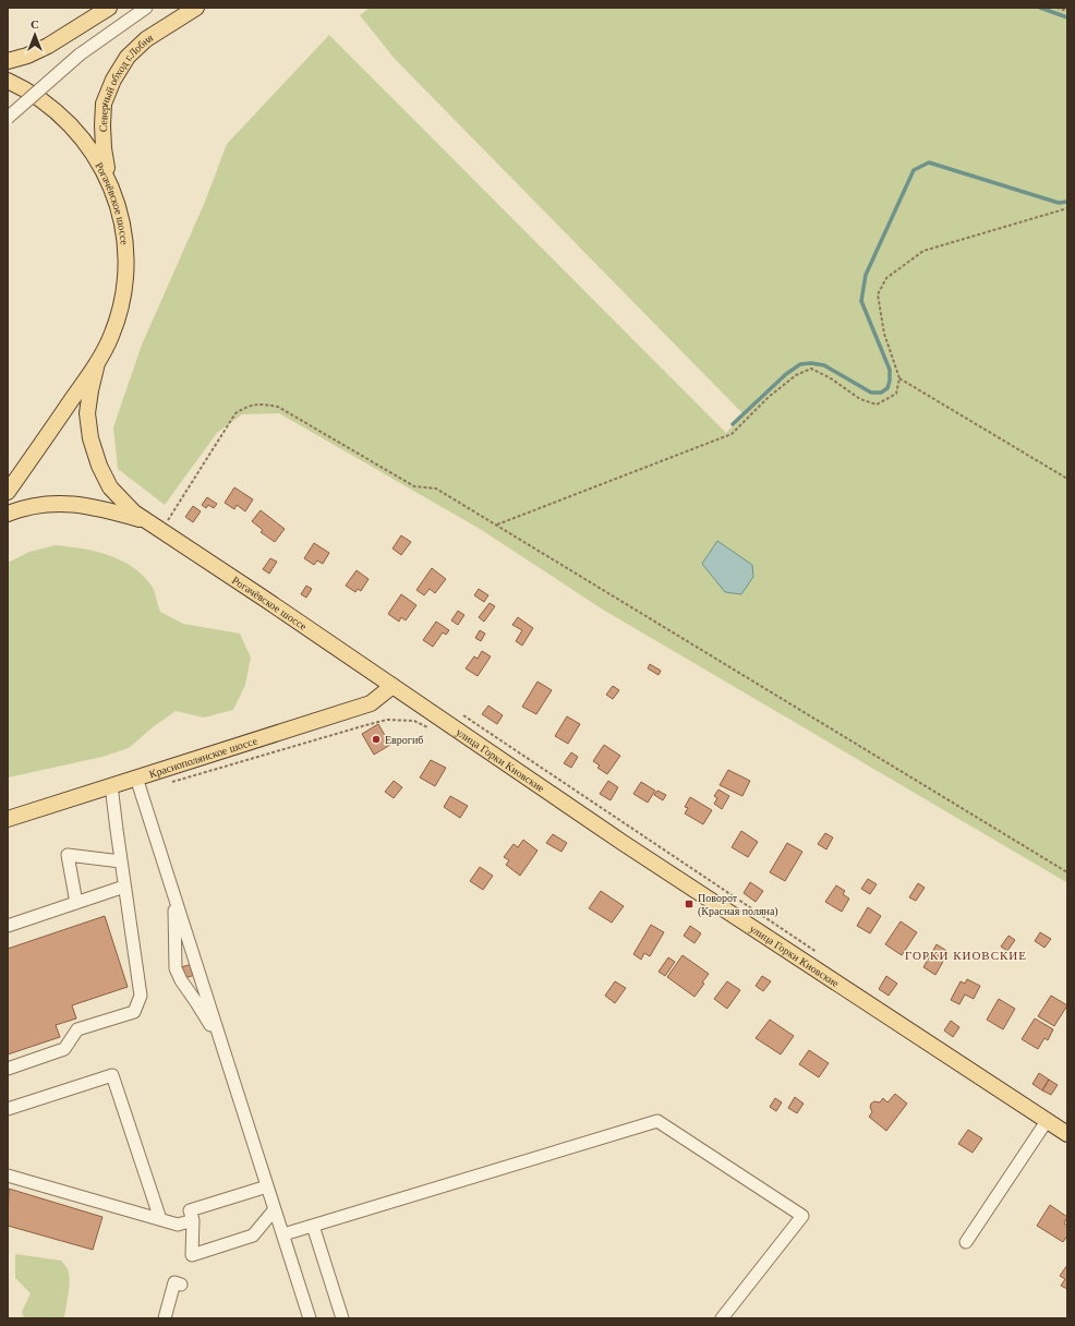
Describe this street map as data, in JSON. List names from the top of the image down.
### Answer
{
  "streets": {
    "main road": [
      "Северный обход г.Лобня",
      "Рогачёвское шоссе",
      "Краснополянское шоссе",
      "улица Горки Киовские"
    ]
  },
  "crossings": [
    ["Северный обход г.Лобня", "Рогачёвское шоссе"],
    ["Рогачёвское шоссе", "Краснополянское шоссе"],
    ["Рогачёвское шоссе", "улица Горки Киовские"],
    ["Краснополянское шоссе", "улица Горки Киовские"]
  ],
  "districts": ["ГОРКИ КИОВСКИЕ"],
  "places": {
    "other": ["Еврогиб"],
    "transit": ["Поворот (Красная поляна)"]
  },
  "north": "top"
}
